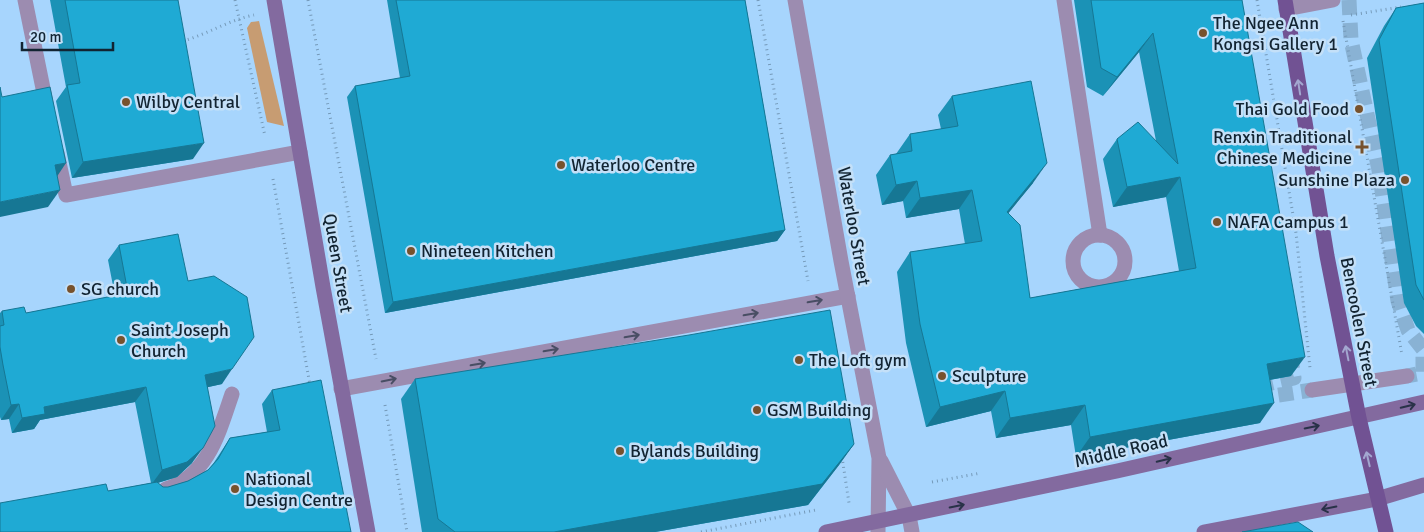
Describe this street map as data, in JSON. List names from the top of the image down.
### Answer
{
  "streets": {
    "main road": ["Queen Street", "Bencoolen Street", "Middle Road"],
    "street": ["Waterloo Street"]
  },
  "crossings": [
    ["Waterloo Street", "Middle Road"],
    ["Bencoolen Street", "Middle Road"]
  ],
  "one_way": ["Bencoolen Street"],
  "places": {
    "other": [
      "The Ngee Ann Kongsi Gallery 1",
      "Wilby Central",
      "Thai Gold Food",
      "Waterloo Centre",
      "Sunshine Plaza",
      "NAFA Campus 1",
      "Nineteen Kitchen",
      "SG church",
      "Saint Joseph Church",
      "The Loft gym",
      "Sculpture",
      "GSM Building",
      "Bylands Building",
      "National Design Centre"
    ],
    "health": ["Renxin Traditional Chinese Medicine"]
  },
  "scale_bar": "20 m"
}
